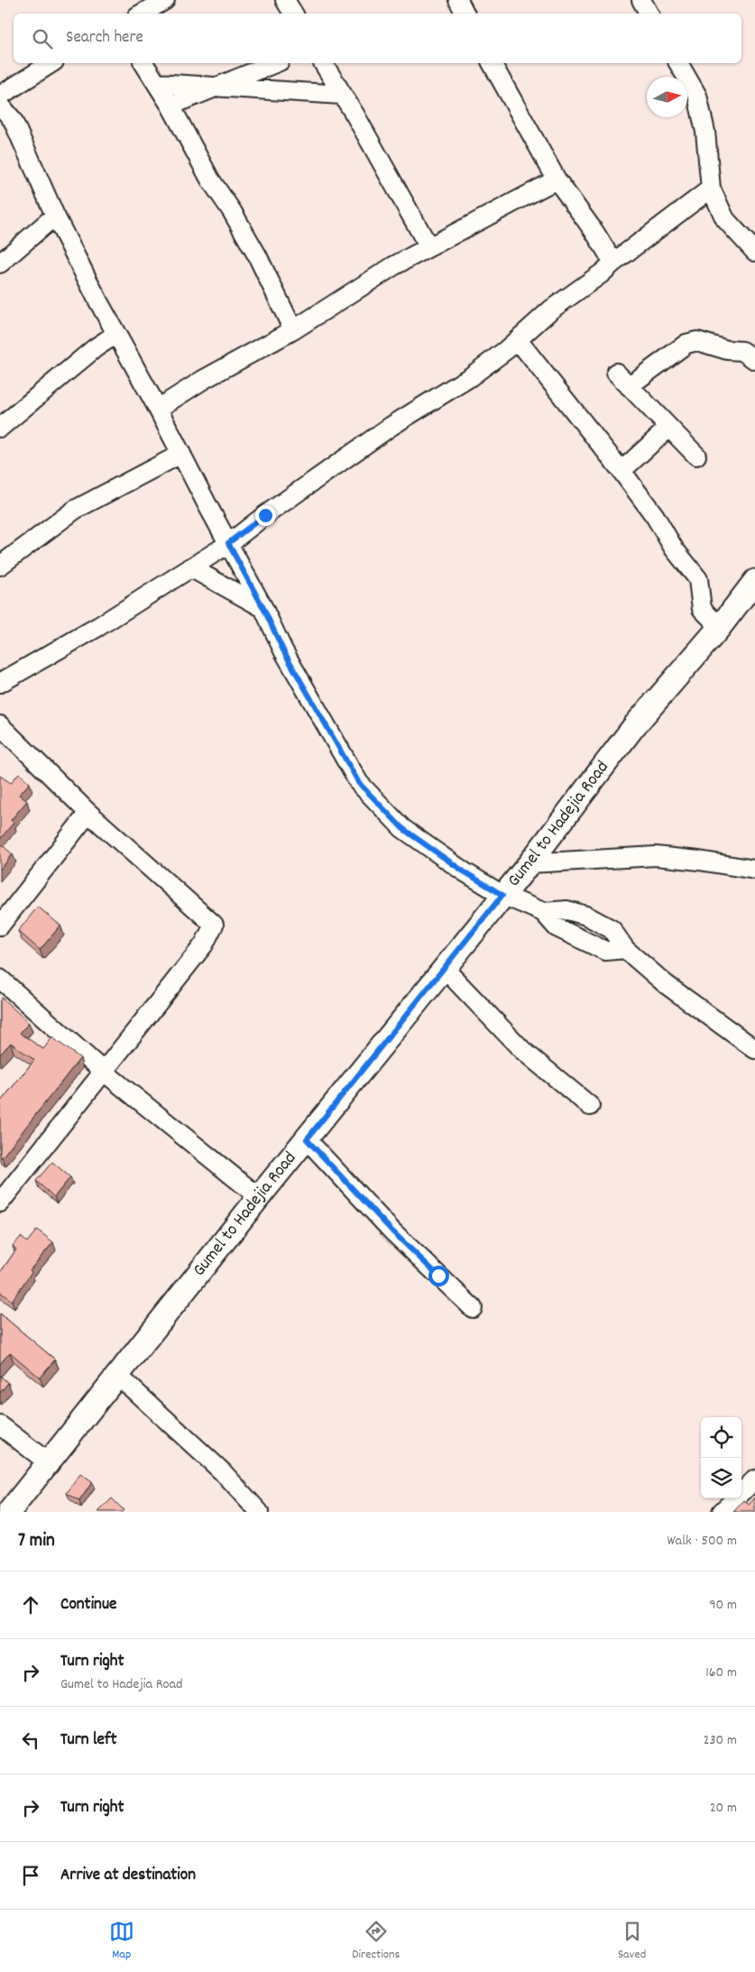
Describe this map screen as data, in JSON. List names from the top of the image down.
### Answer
{
  "streets": {
    "main road": ["Gumel to Hadejia Road"]
  },
  "north": "right",
  "page": {
    "search": "Search here",
    "heading": ["7 min", "Walk · 500 m"],
    "list": [
      ["Continue", "90 m"],
      ["Turn right", "Gumel to Hadejia Road", "160 m"],
      ["Turn left", "230 m"],
      ["Turn right", "20 m"],
      "Arrive at destination"
    ],
    "nav": ["Map", "Directions", "Saved"]
  }
}
